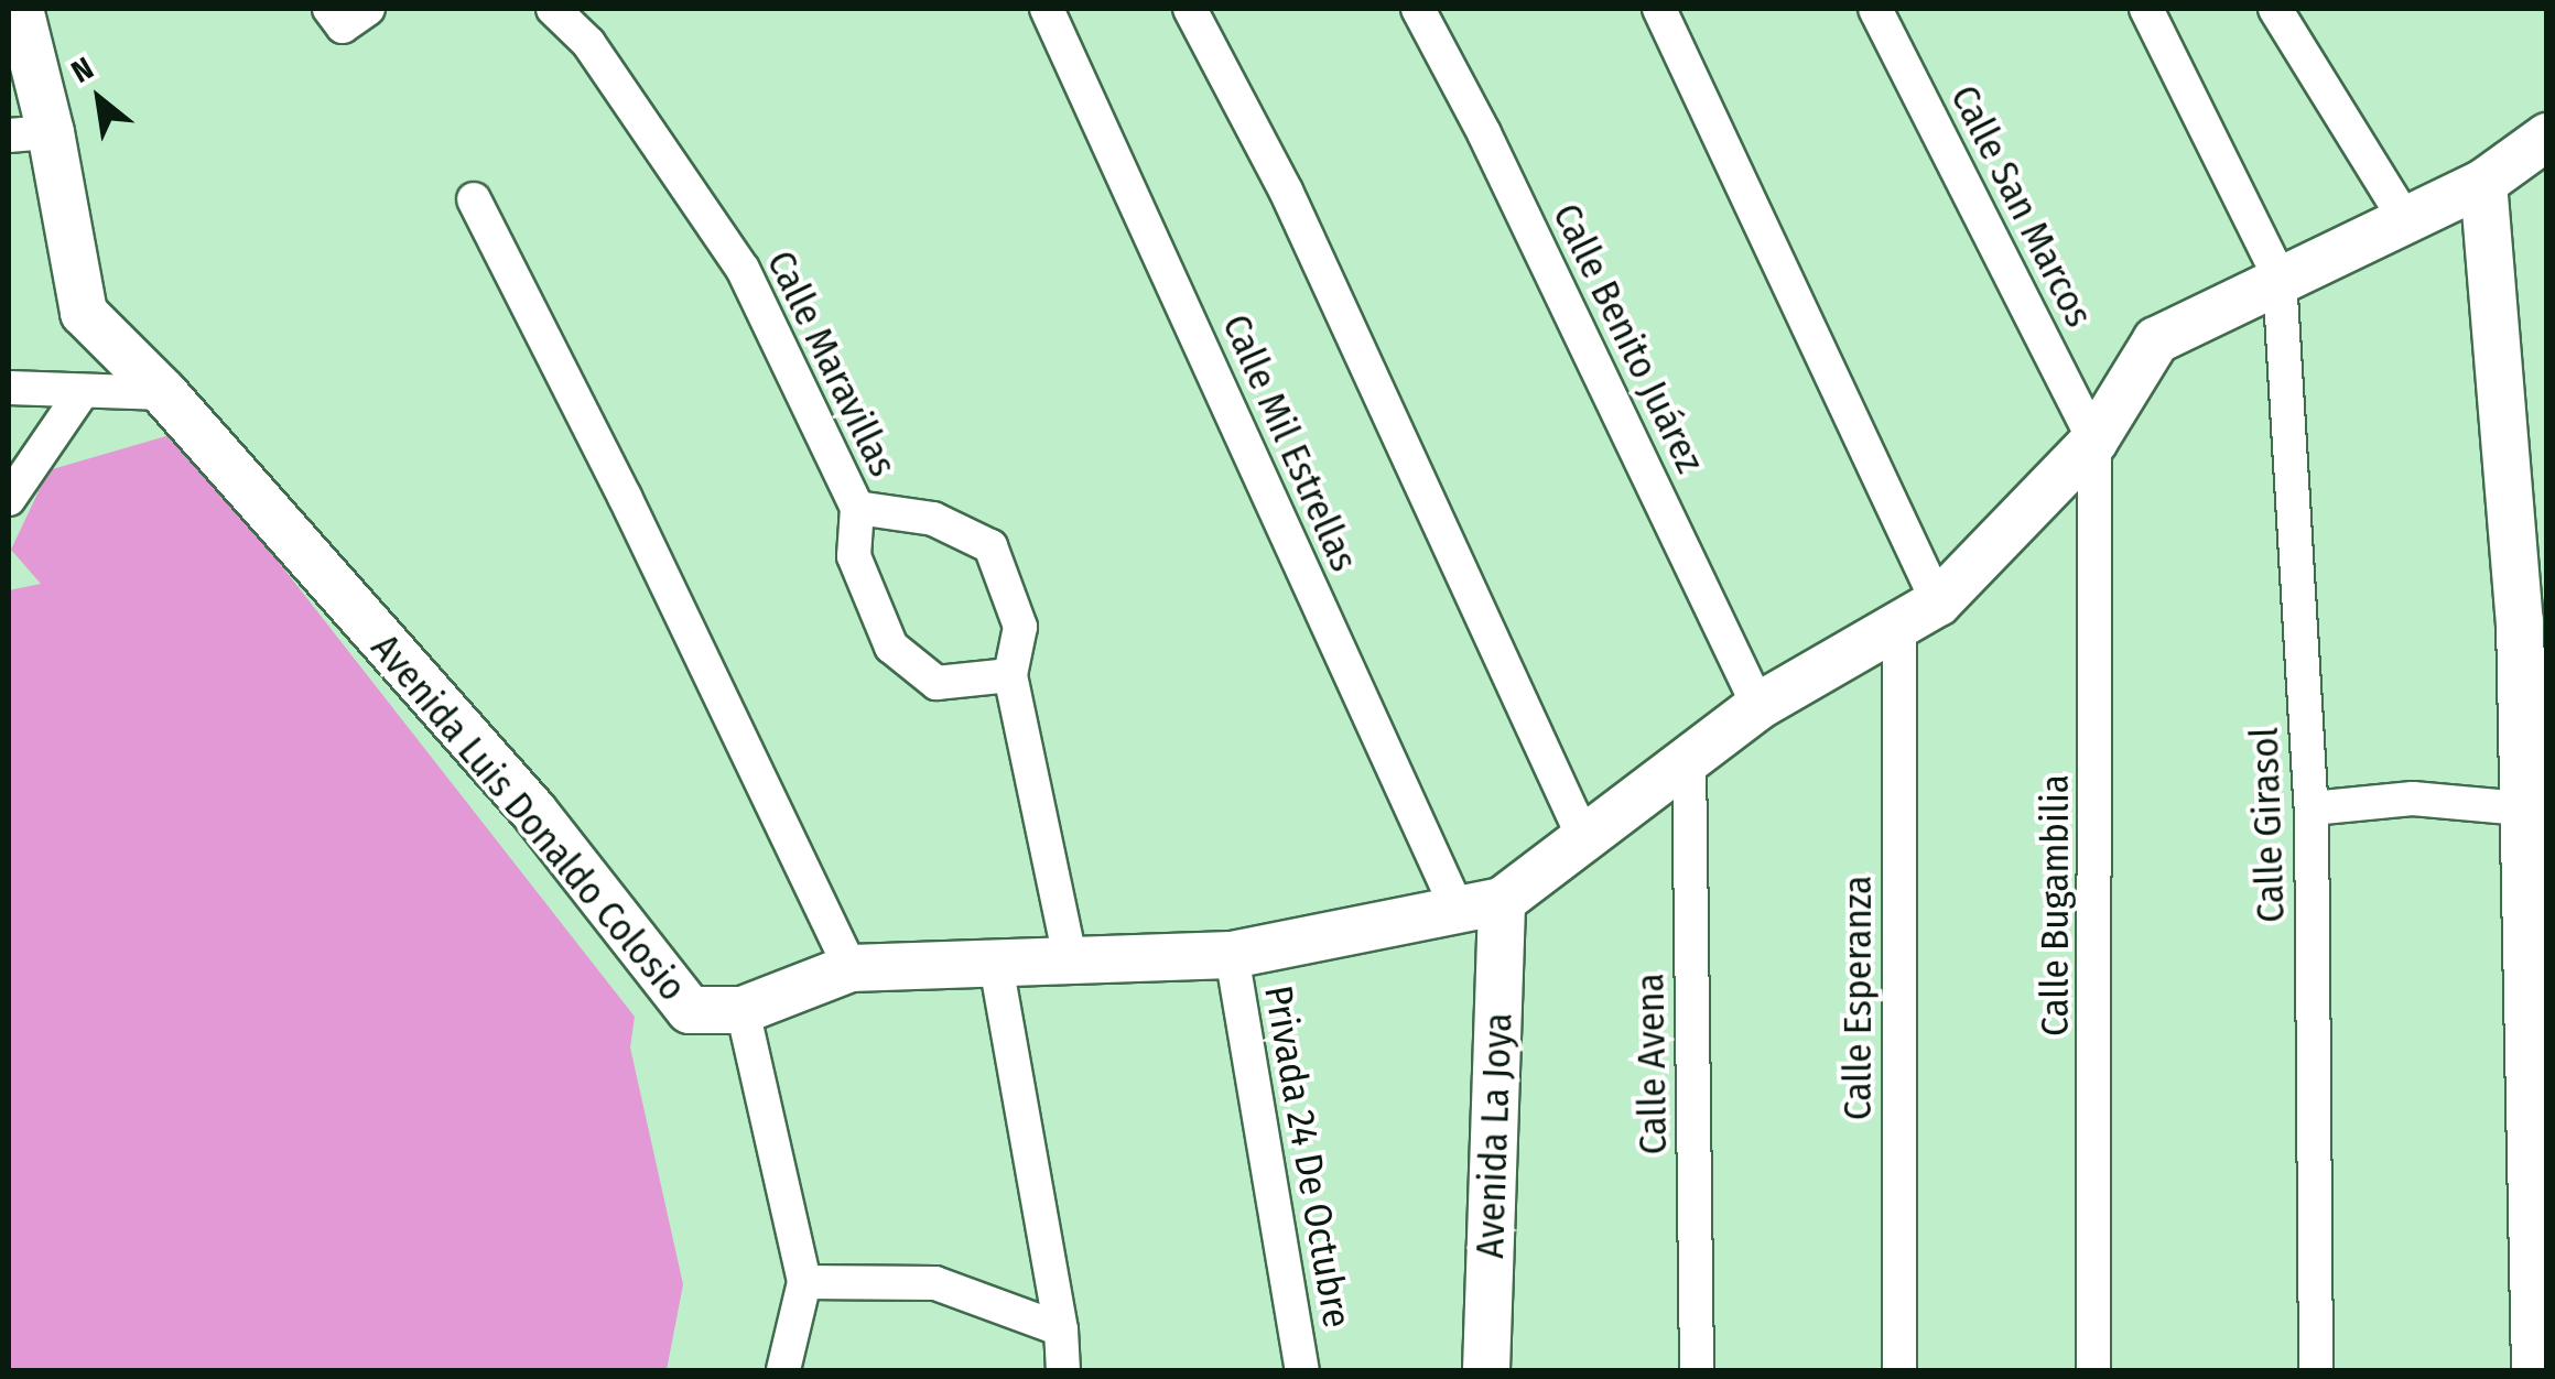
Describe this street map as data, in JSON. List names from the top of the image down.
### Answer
{
  "streets": {
    "main road": ["Avenida Luis Donaldo Colosio", "Avenida La Joya"],
    "street": [
      "Calle San Marcos",
      "Calle Benito Juárez",
      "Calle Maravillas",
      "Calle Mil Estrellas",
      "Calle Girasol",
      "Calle Bugambilia",
      "Calle Esperanza",
      "Calle Avena",
      "Privada 24 De Octubre"
    ]
  },
  "crossings": [
    ["Calle San Marcos", "Avenida Luis Donaldo Colosio"],
    ["Calle San Marcos", "Calle Bugambilia"],
    ["Calle Benito Juárez", "Avenida Luis Donaldo Colosio"],
    ["Calle Mil Estrellas", "Avenida Luis Donaldo Colosio"],
    ["Calle Mil Estrellas", "Avenida La Joya"],
    ["Avenida Luis Donaldo Colosio", "Calle Girasol"],
    ["Avenida Luis Donaldo Colosio", "Calle Bugambilia"],
    ["Avenida Luis Donaldo Colosio", "Calle Esperanza"],
    ["Avenida Luis Donaldo Colosio", "Calle Avena"],
    ["Avenida Luis Donaldo Colosio", "Avenida La Joya"],
    ["Avenida Luis Donaldo Colosio", "Privada 24 De Octubre"]
  ],
  "north": "top left"
}
